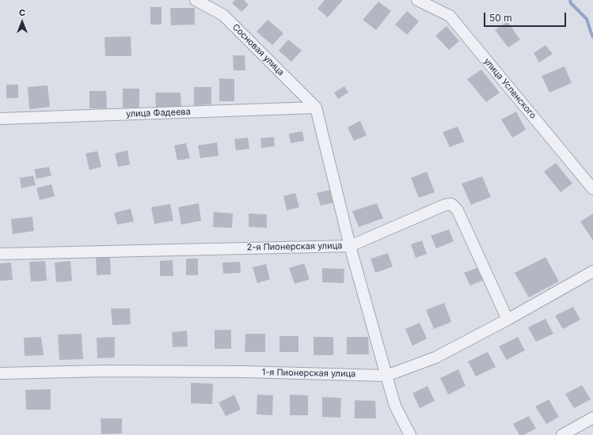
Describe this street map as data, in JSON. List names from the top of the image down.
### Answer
{
  "streets": {
    "street": [
      "Сосновая улица",
      "улица Успенского",
      "улица Фадеева",
      "2-я Пионерская улица",
      "1-я Пионерская улица"
    ]
  },
  "crossings": [
    ["Сосновая улица", "улица Фадеева"],
    ["2-я Пионерская улица", "1-я Пионерская улица"]
  ],
  "scale_bar": "50 m",
  "north": "top"
}
